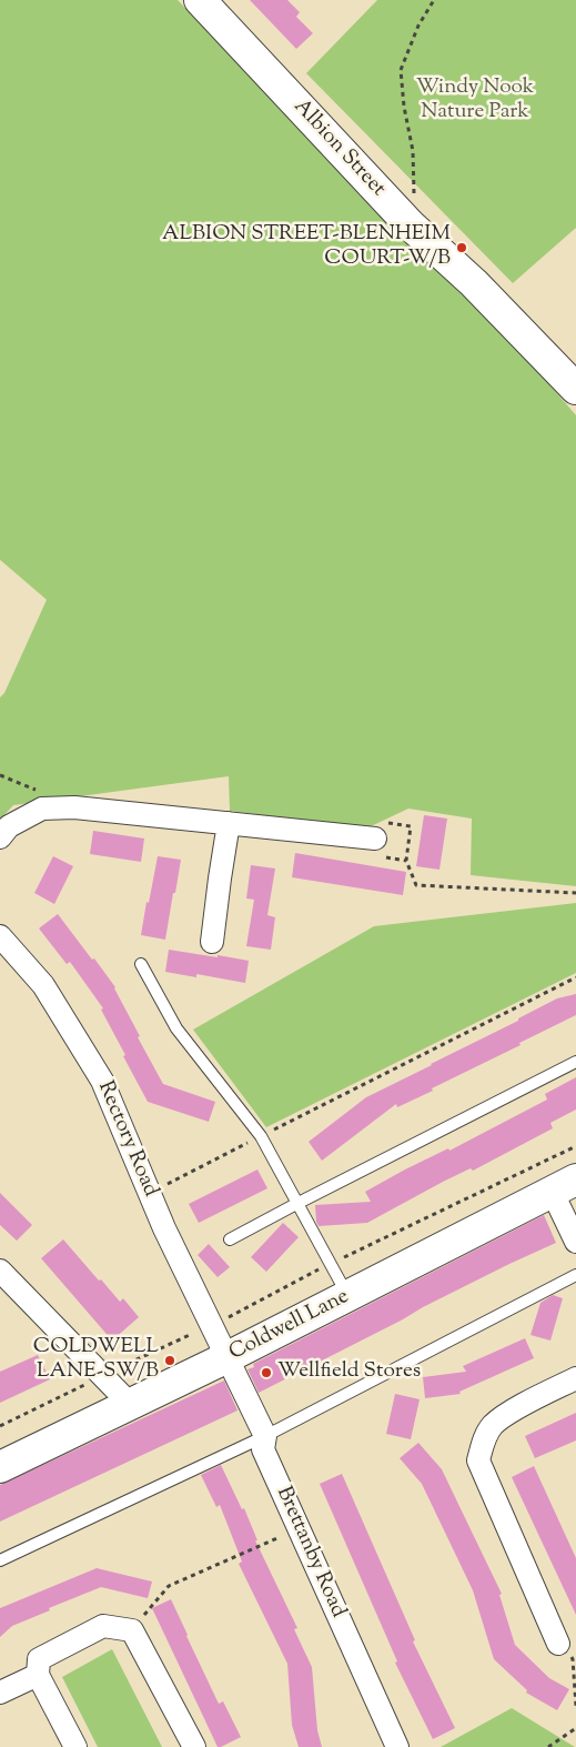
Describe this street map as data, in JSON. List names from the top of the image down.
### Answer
{
  "streets": {
    "street": [
      "Albion Street",
      "Rectory Road",
      "Coldwell Lane",
      "Brettanby Road"
    ]
  },
  "crossings": [
    ["Rectory Road", "Coldwell Lane"],
    ["Rectory Road", "Brettanby Road"],
    ["Coldwell Lane", "Brettanby Road"]
  ],
  "parks": ["Windy Nook Nature Park"],
  "places": ["ALBION STREET-BLENHEIM COURT-W/B", "COLDWELL LANE-SW/B", "Wellfield Stores"]
}
